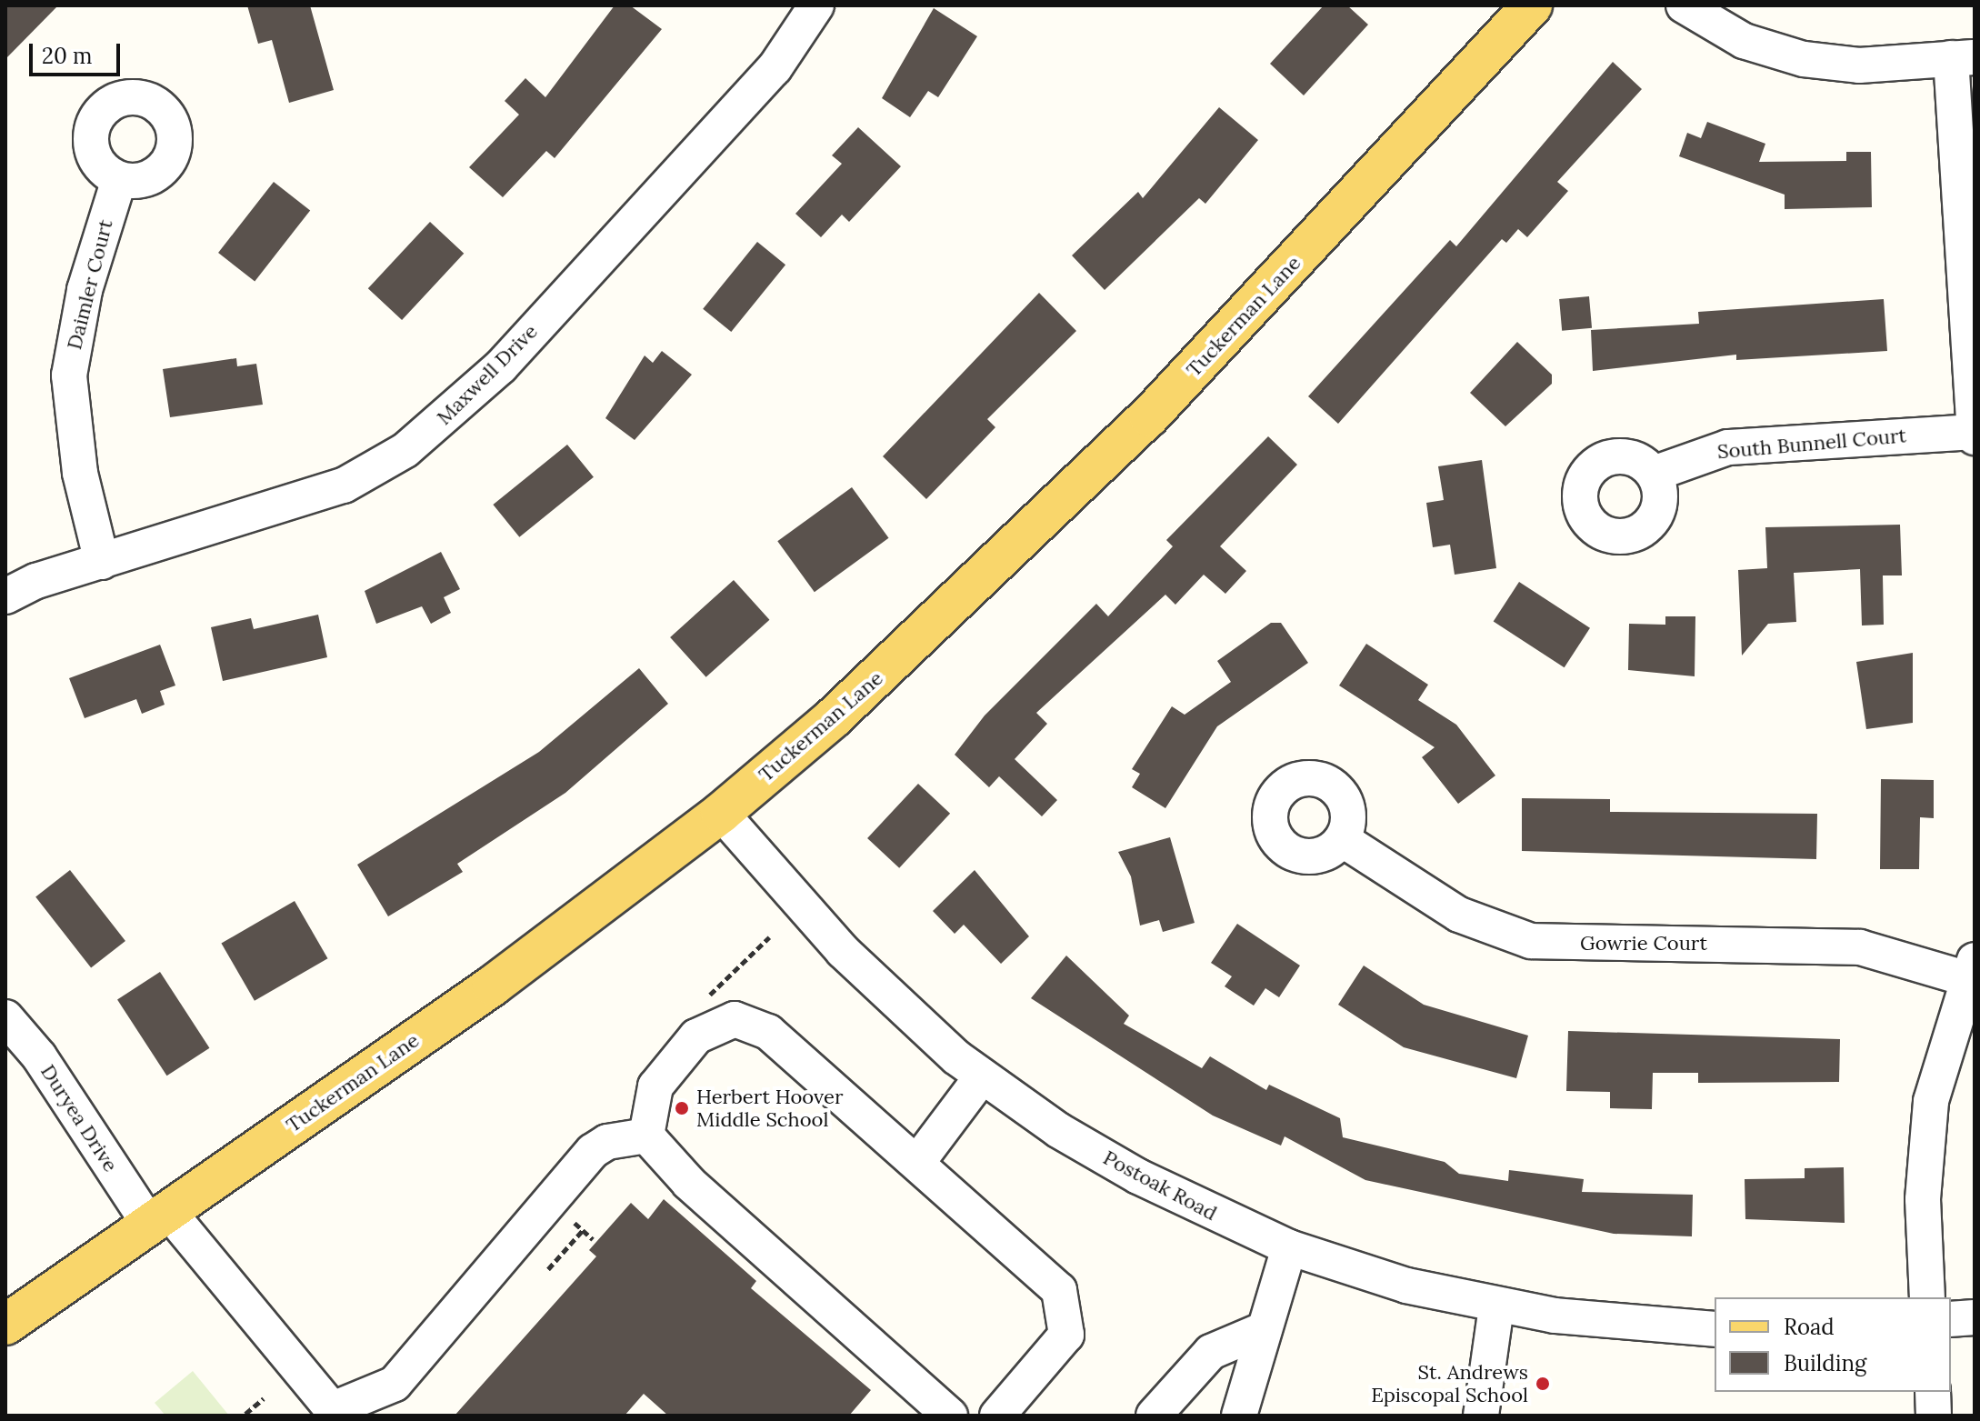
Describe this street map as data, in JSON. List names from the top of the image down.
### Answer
{
  "streets": {
    "main road": ["Tuckerman Lane"],
    "street": [
      "Daimler Court",
      "Maxwell Drive",
      "South Bunnell Court",
      "Gowrie Court",
      "Duryea Drive",
      "Postoak Road"
    ]
  },
  "crossings": [
    ["Daimler Court", "Maxwell Drive"],
    ["Tuckerman Lane", "Duryea Drive"],
    ["Tuckerman Lane", "Postoak Road"]
  ],
  "places": ["Herbert Hoover Middle School", "St. Andrews Episcopal School"],
  "legend": ["Road", "Building"],
  "scale_bar": "20 m"
}
